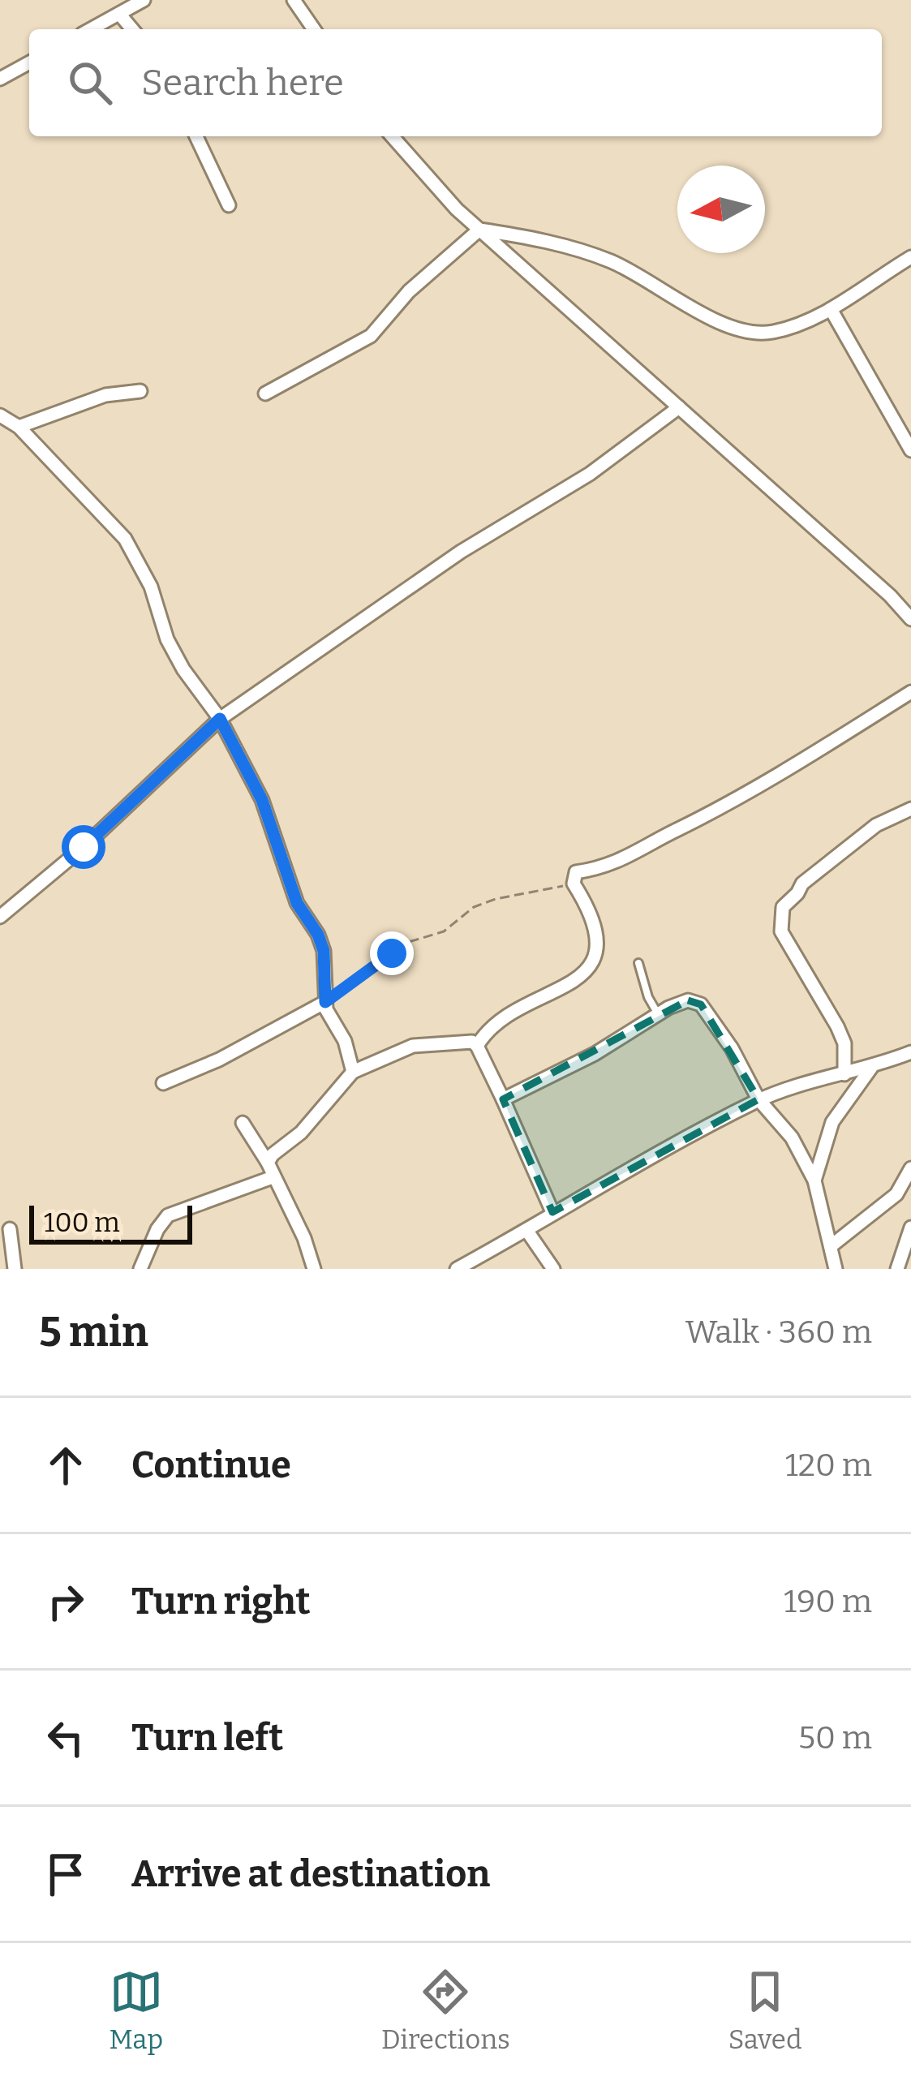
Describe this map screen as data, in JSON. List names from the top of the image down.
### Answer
{
  "scale_bar": "100 m",
  "north": "left",
  "page": {
    "search": "Search here",
    "scale": "100 m",
    "heading": ["5 min", "Walk · 360 m"],
    "list": [
      ["Continue", "120 m"],
      ["Turn right", "190 m"],
      ["Turn left", "50 m"],
      "Arrive at destination"
    ],
    "nav": ["Map", "Directions", "Saved"]
  }
}
